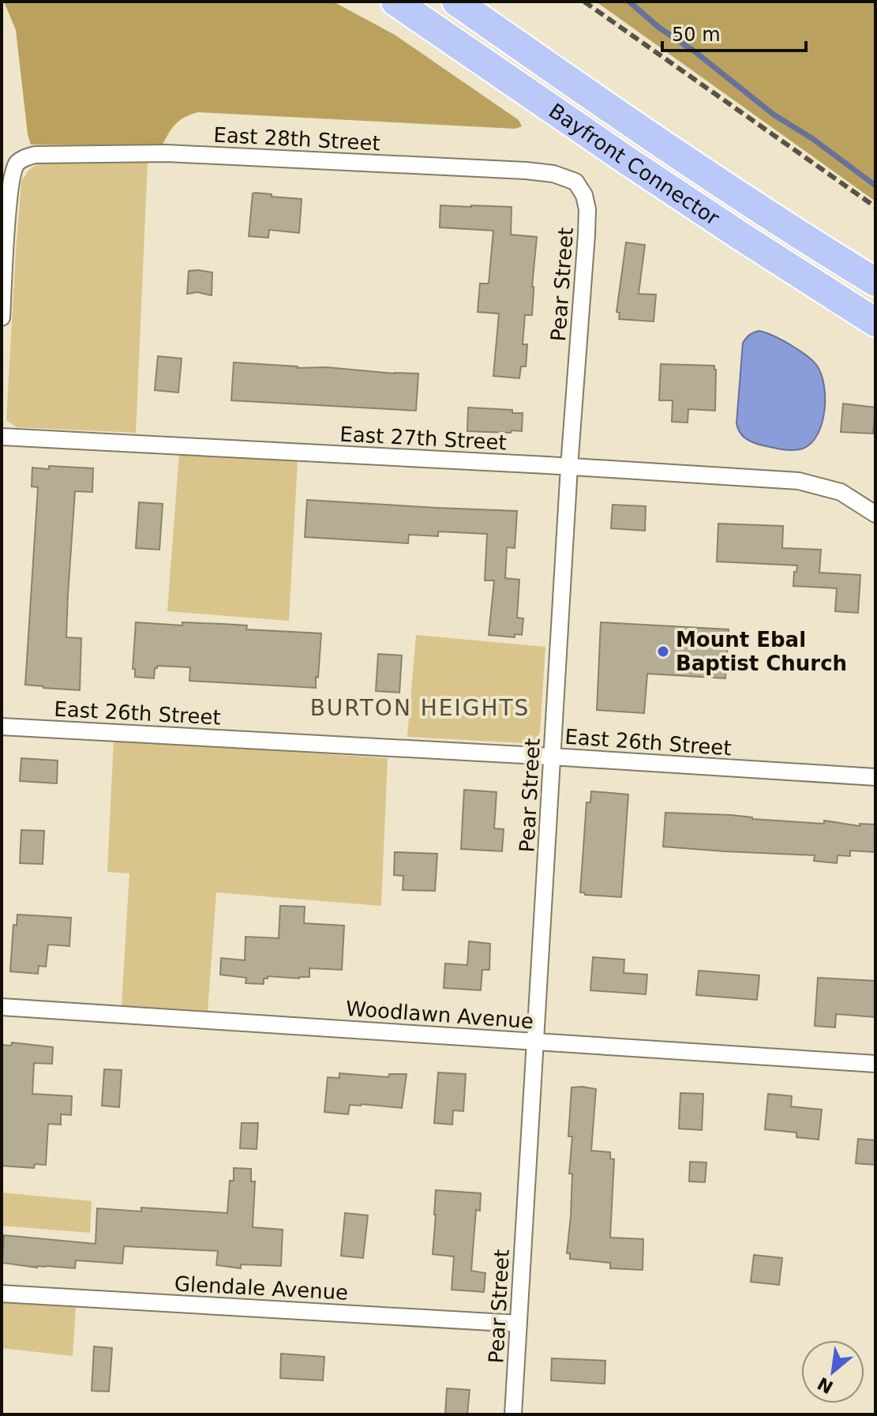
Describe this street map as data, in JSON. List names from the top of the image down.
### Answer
{
  "streets": {
    "highway": ["Bayfront Connector"],
    "street": [
      "East 28th Street",
      "Pear Street",
      "East 27th Street",
      "East 26th Street",
      "Woodlawn Avenue",
      "Glendale Avenue"
    ]
  },
  "crossings": [
    ["East 28th Street", "Pear Street"],
    ["Pear Street", "East 27th Street"],
    ["Pear Street", "East 26th Street"],
    ["Pear Street", "Woodlawn Avenue"],
    ["Pear Street", "Glendale Avenue"]
  ],
  "districts": ["BURTON HEIGHTS"],
  "places": ["Mount Ebal Baptist Church"],
  "scale_bar": "50 m",
  "north": "bottom left"
}
